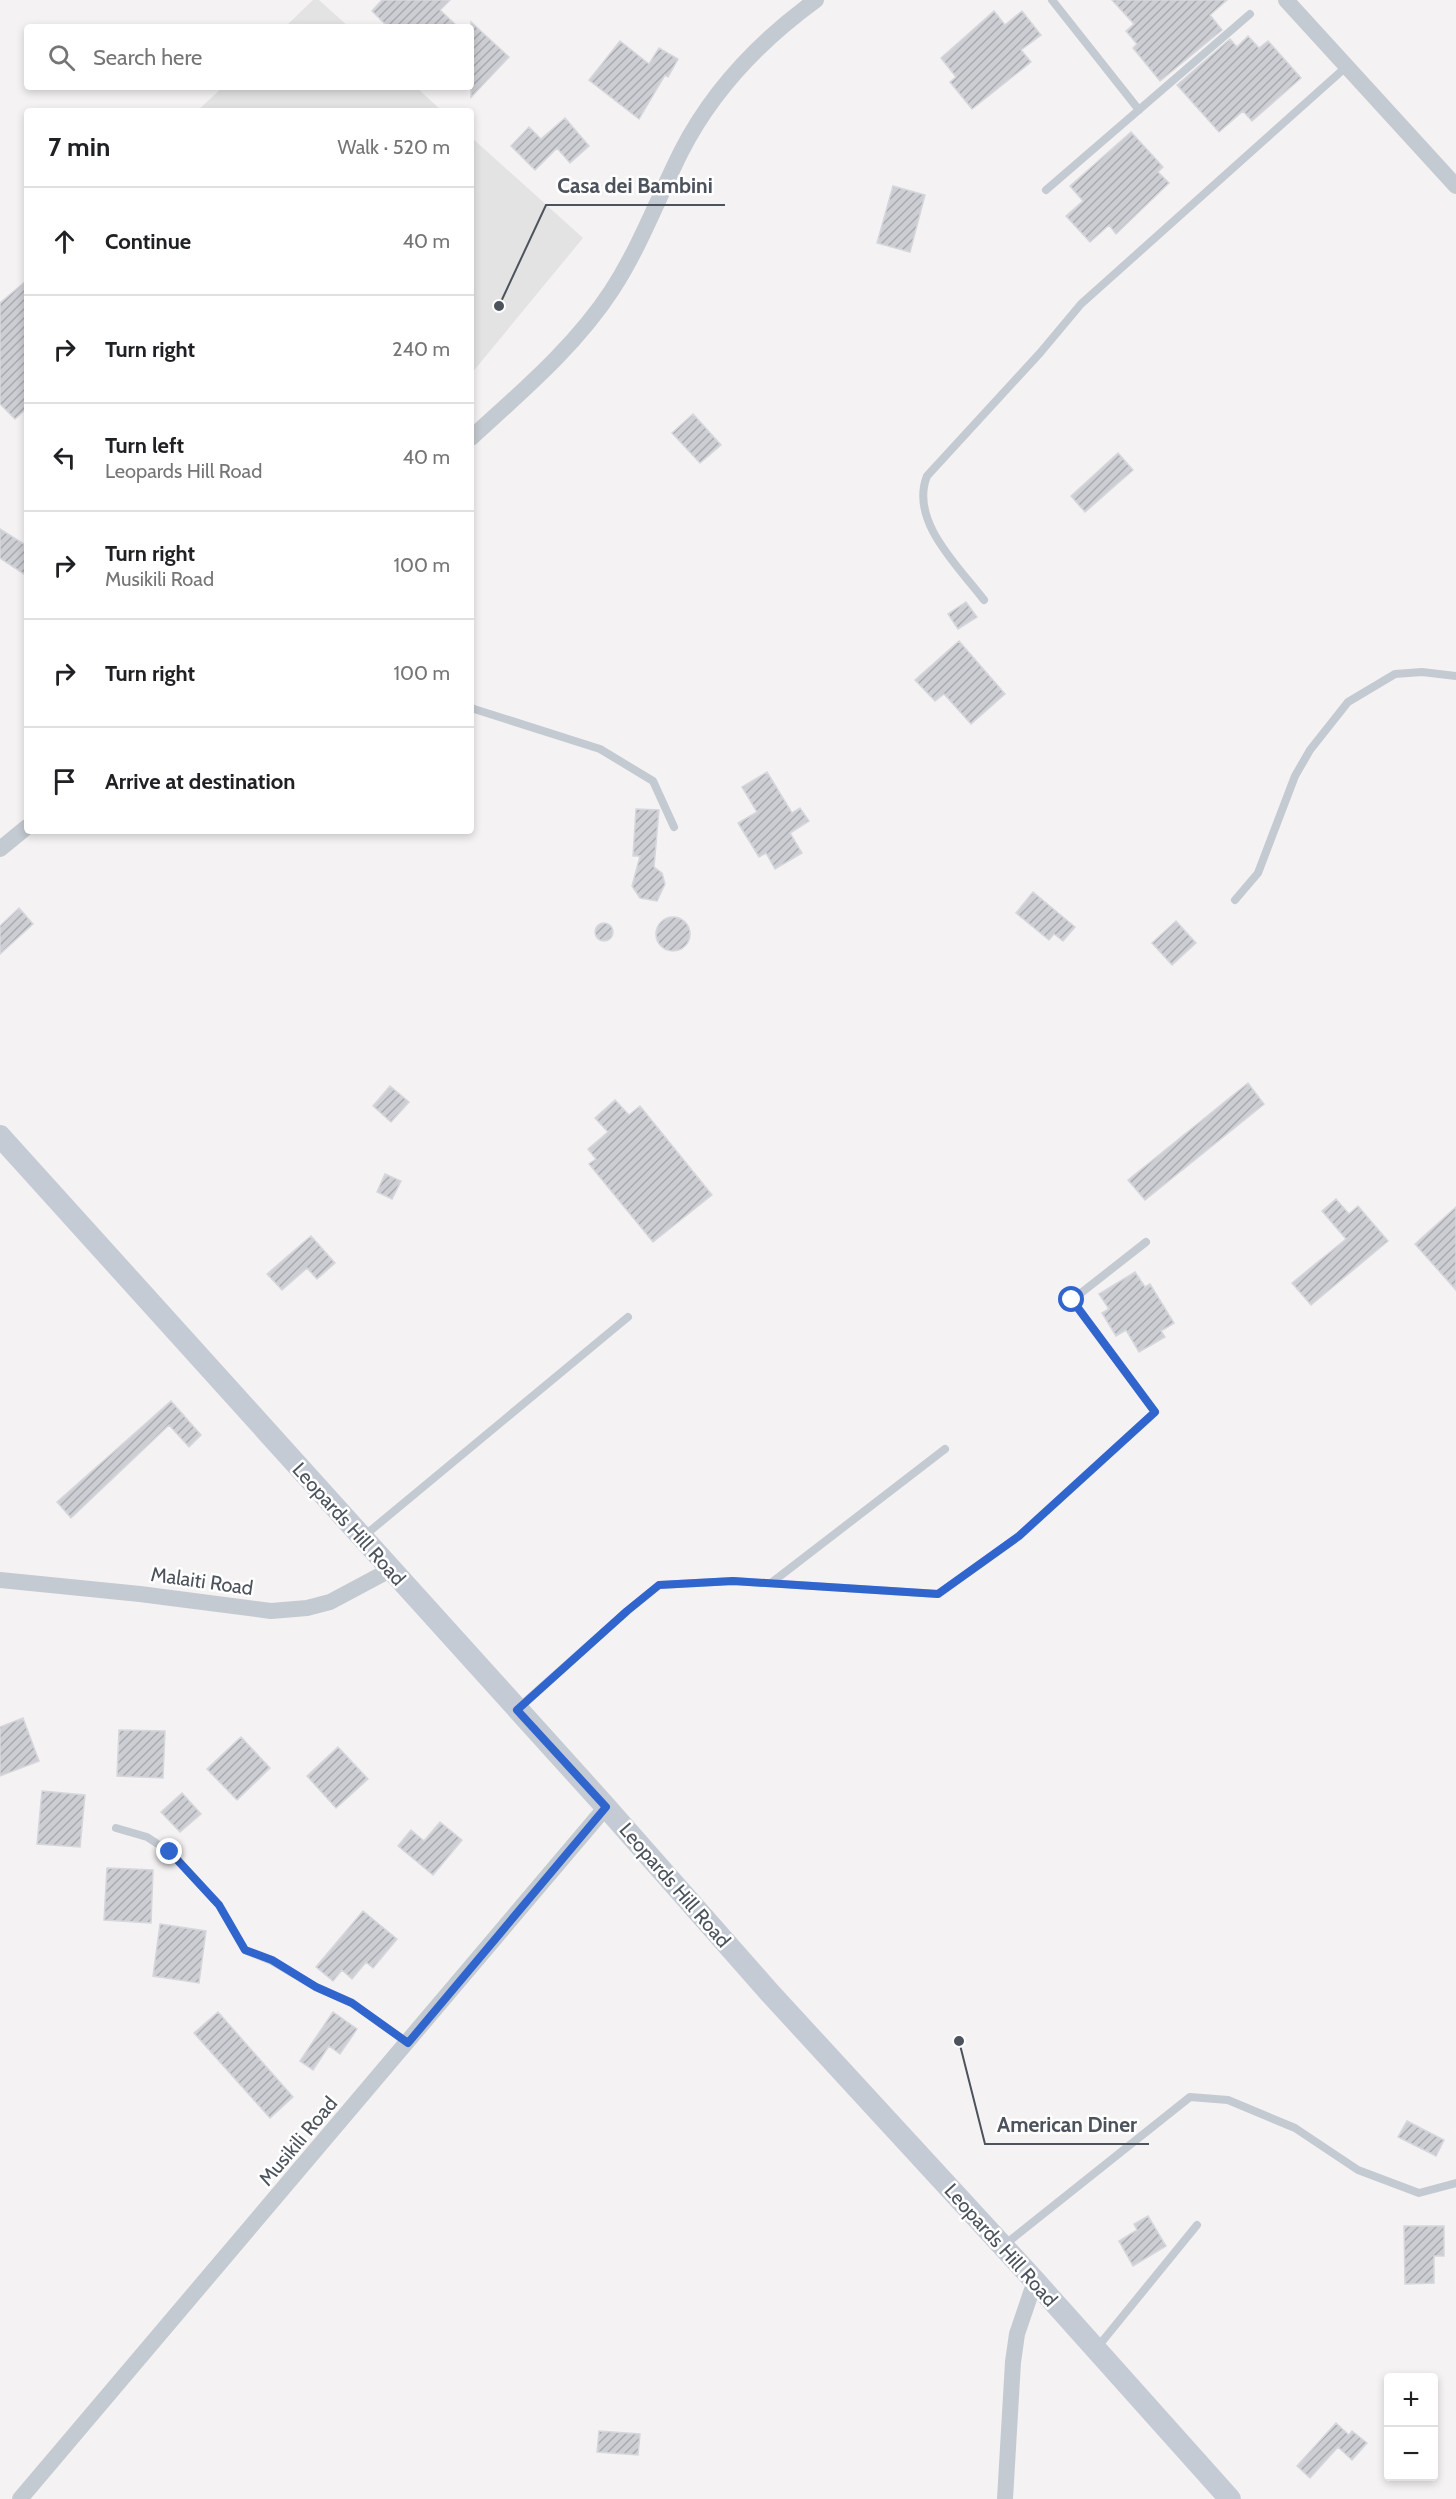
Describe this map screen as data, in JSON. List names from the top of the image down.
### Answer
{
  "streets": {
    "main road": ["Leopards Hill Road"],
    "street": ["Malaiti Road", "Musikili Road"]
  },
  "crossings": [
    ["Leopards Hill Road", "Malaiti Road"],
    ["Leopards Hill Road", "Musikili Road"]
  ],
  "places": ["Casa dei Bambini", "American Diner"],
  "page": {
    "search": "Search here",
    "heading": ["7 min", "Walk · 520 m"],
    "list": [
      ["Continue", "40 m"],
      ["Turn right", "240 m"],
      ["Turn left", "Leopards Hill Road", "40 m"],
      ["Turn right", "Musikili Road", "100 m"],
      ["Turn right", "100 m"],
      "Arrive at destination"
    ],
    "map_buttons": ["+", "−"]
  }
}
